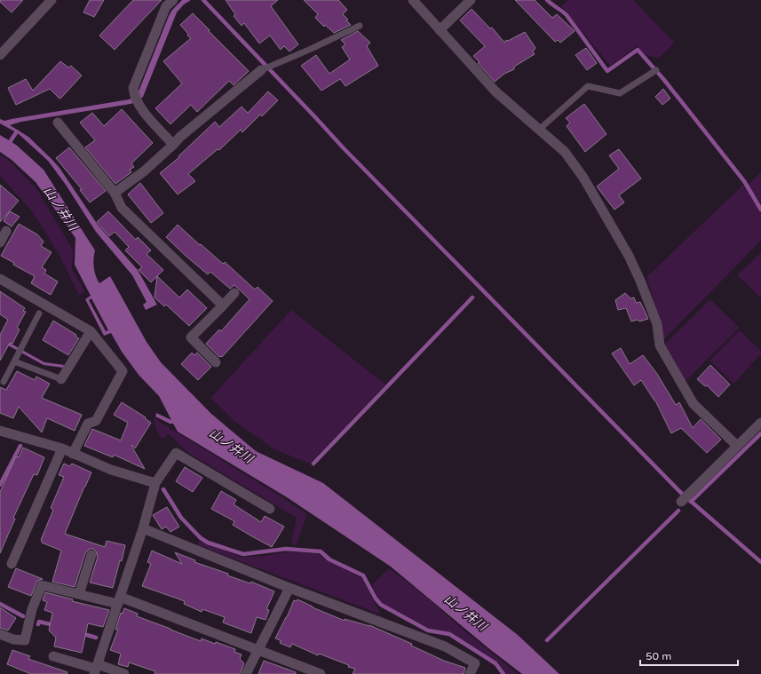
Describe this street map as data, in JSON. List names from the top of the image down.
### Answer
{
  "water": ["山ノ井川"],
  "scale_bar": "50 m"
}
